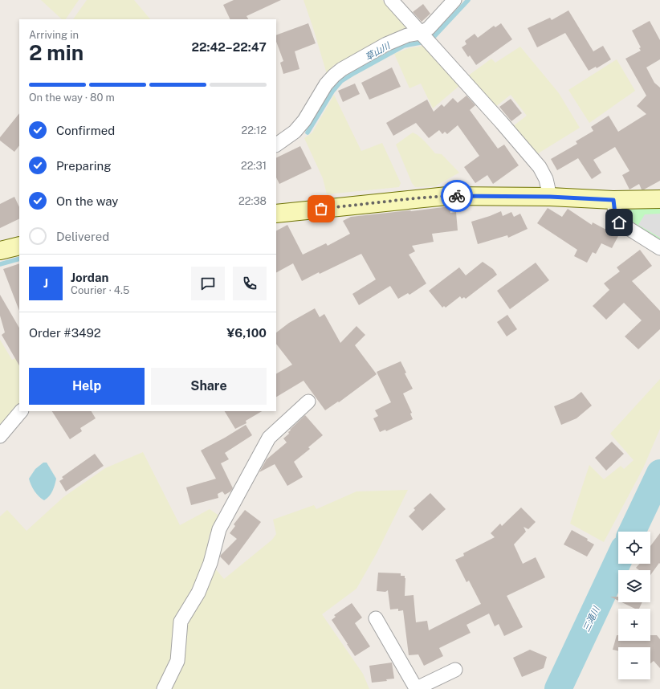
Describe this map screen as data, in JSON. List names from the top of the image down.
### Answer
{
  "water": ["草山川", "三滝川"],
  "page": {
    "heading": ["2 min", "Arriving in", "22:42–22:47"],
    "panel": [
      "Jordan",
      "Courier · 4.5",
      "Order #3492",
      "¥6,100"
    ],
    "bar": "On the way · 80 m",
    "list": [
      ["Confirmed", "22:12"],
      ["Preparing", "22:31"],
      ["On the way", "22:38"],
      "Delivered"
    ],
    "round": "J",
    "buttons": ["Help", "Share"],
    "map_buttons": ["+", "−"]
  }
}
